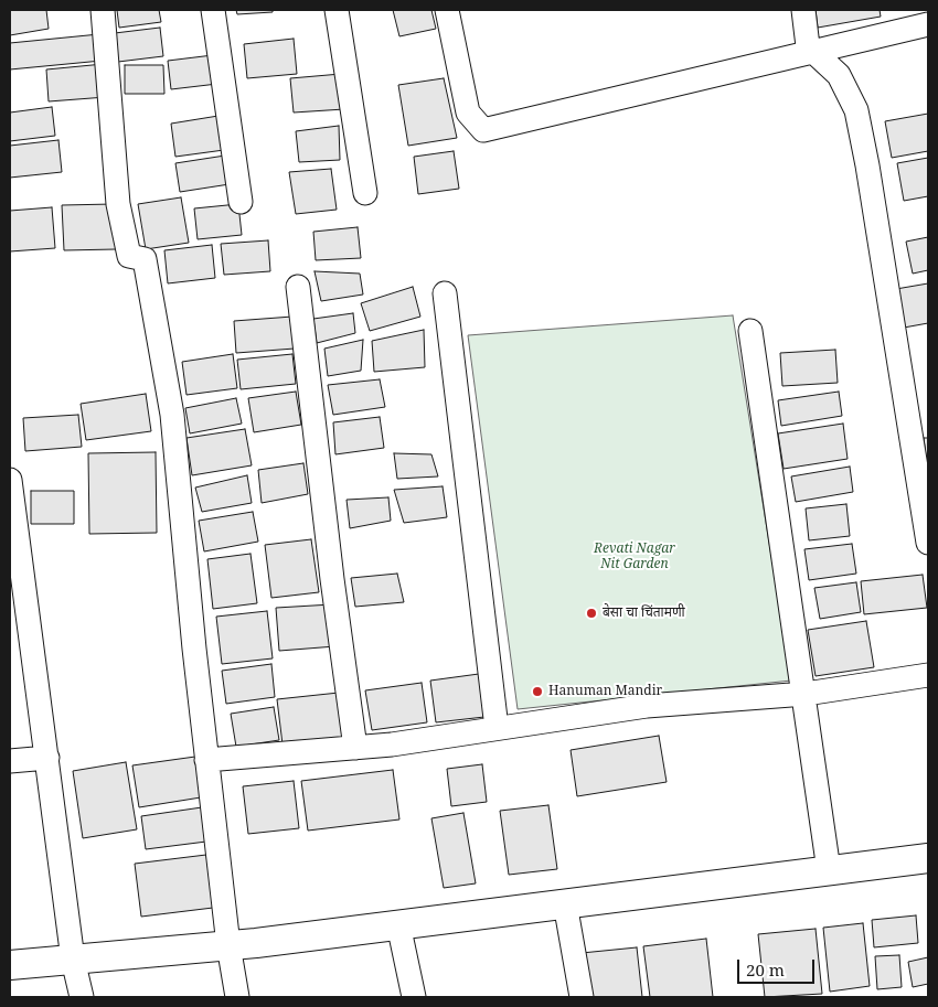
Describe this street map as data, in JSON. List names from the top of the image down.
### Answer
{
  "parks": ["Revati Nagar Nit Garden"],
  "places": ["बेसा चा चिंतामणी", "Hanuman Mandir"],
  "scale_bar": "20 m"
}
